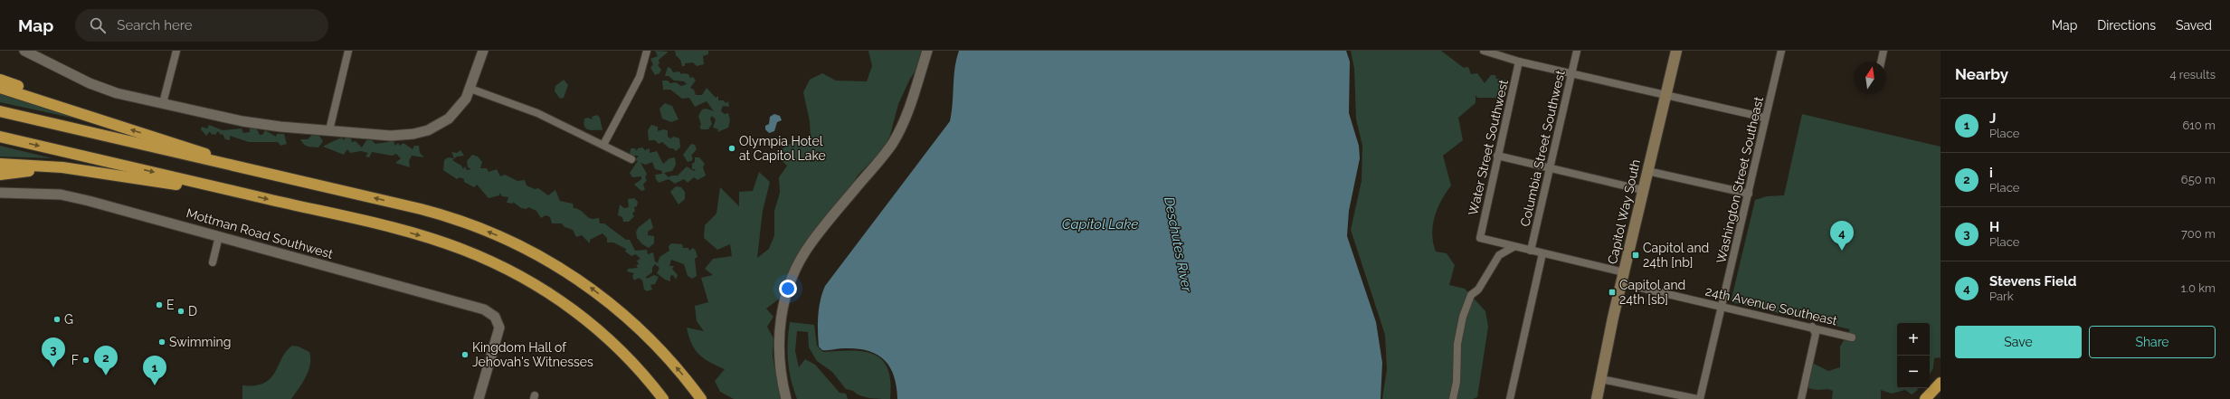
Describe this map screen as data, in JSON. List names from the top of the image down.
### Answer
{
  "streets": {
    "main road": ["Capitol Way South"],
    "street": [
      "Water Street Southwest",
      "Columbia Street Southwest",
      "Washington Street Southeast",
      "Mottman Road Southwest",
      "24th Avenue Southeast"
    ]
  },
  "crossings": [
    ["Water Street Southwest", "24th Avenue Southeast"],
    ["Columbia Street Southwest", "24th Avenue Southeast"],
    ["Washington Street Southeast", "24th Avenue Southeast"],
    ["Capitol Way South", "24th Avenue Southeast"]
  ],
  "water": ["Capitol Lake", "Deschutes River"],
  "places": {
    "other": [
      "Olympia Hotel at Capitol Lake",
      "E",
      "D",
      "G",
      "Swimming",
      "Kingdom Hall of Jehovah's Witnesses",
      "F"
    ],
    "transit": ["Capitol and 24th [nb]", "Capitol and 24th [sb]"]
  },
  "north": "top",
  "page": {
    "header": "Map",
    "search": "Search here",
    "nav": ["Map", "Directions", "Saved"],
    "heading": ["Nearby", "4 results"],
    "list": [
      {
        "mark": "1",
        "name": "J",
        "note": "Place",
        "value": "610 m"
      },
      {
        "mark": "2",
        "name": "i",
        "note": "Place",
        "value": "650 m"
      },
      {
        "mark": "3",
        "name": "H",
        "note": "Place",
        "value": "700 m"
      },
      {
        "mark": "4",
        "name": "Stevens Field",
        "note": "Park",
        "value": "1.0 km"
      }
    ],
    "pins": [
      "4",
      "3",
      "2",
      "1"
    ],
    "buttons": ["Save", "Share"],
    "map_buttons": ["+", "−"]
  }
}
